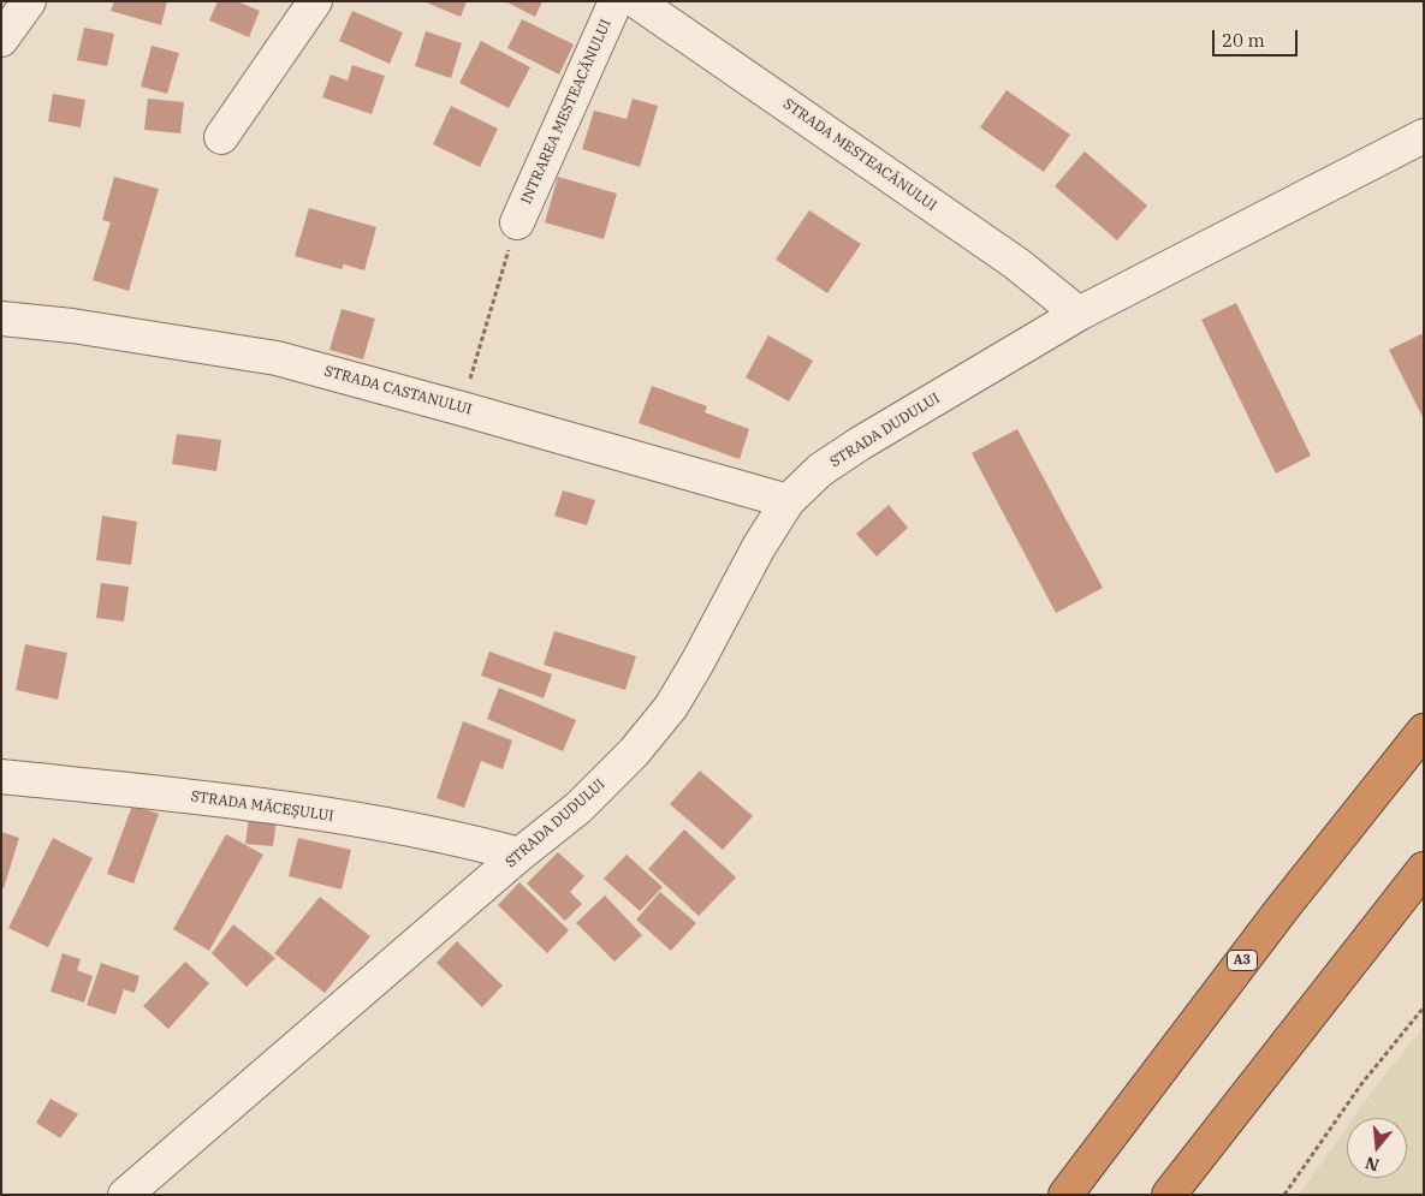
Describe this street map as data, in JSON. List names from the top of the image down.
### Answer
{
  "streets": {
    "highway": ["A3"],
    "street": [
      "INTRAREA MESTEACĂNULUI",
      "STRADA MESTEACĂNULUI",
      "STRADA CASTANULUI",
      "STRADA DUDULUI",
      "STRADA MĂCEȘULUI"
    ]
  },
  "crossings": [
    ["STRADA MESTEACĂNULUI", "STRADA DUDULUI"],
    ["STRADA CASTANULUI", "STRADA DUDULUI"],
    ["STRADA DUDULUI", "STRADA MĂCEȘULUI"]
  ],
  "scale_bar": "20 m",
  "north": "bottom"
}
